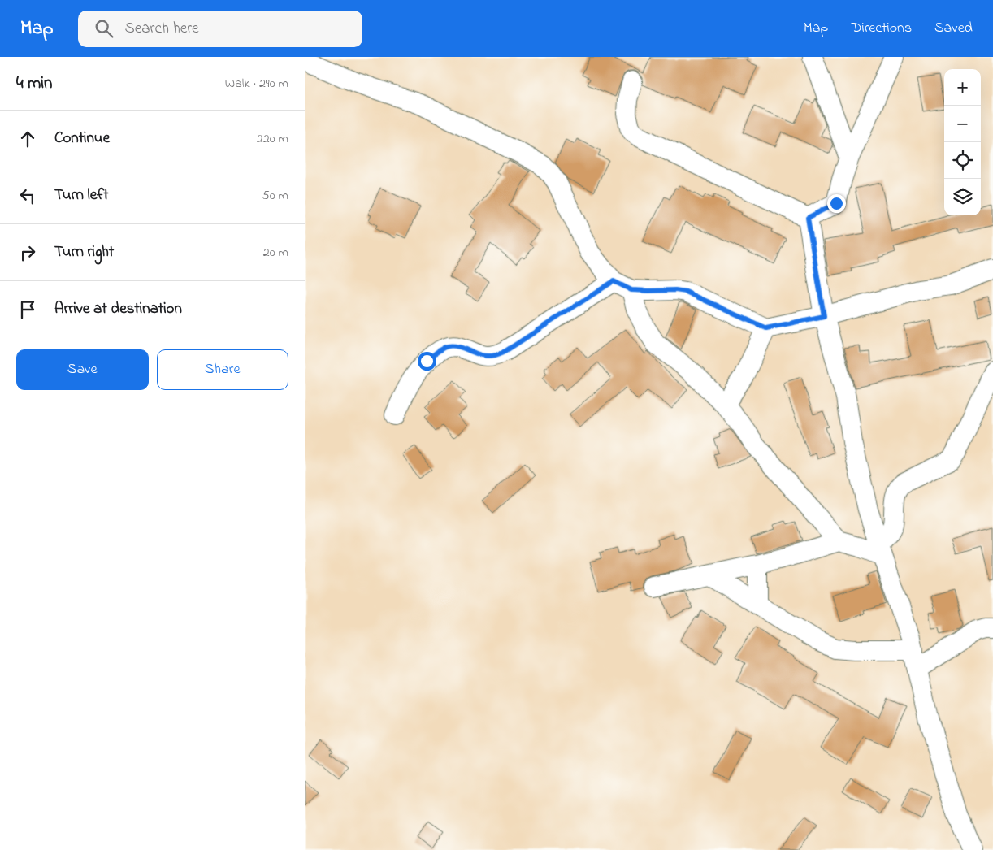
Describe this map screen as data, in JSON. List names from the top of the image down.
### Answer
{
  "page": {
    "header": "Map",
    "search": "Search here",
    "nav": ["Map", "Directions", "Saved"],
    "heading": ["4 min", "Walk · 290 m"],
    "map_buttons": ["+", "−"],
    "list": [
      ["Continue", "220 m"],
      ["Turn left", "50 m"],
      ["Turn right", "20 m"],
      "Arrive at destination"
    ],
    "buttons": ["Save", "Share"]
  }
}
